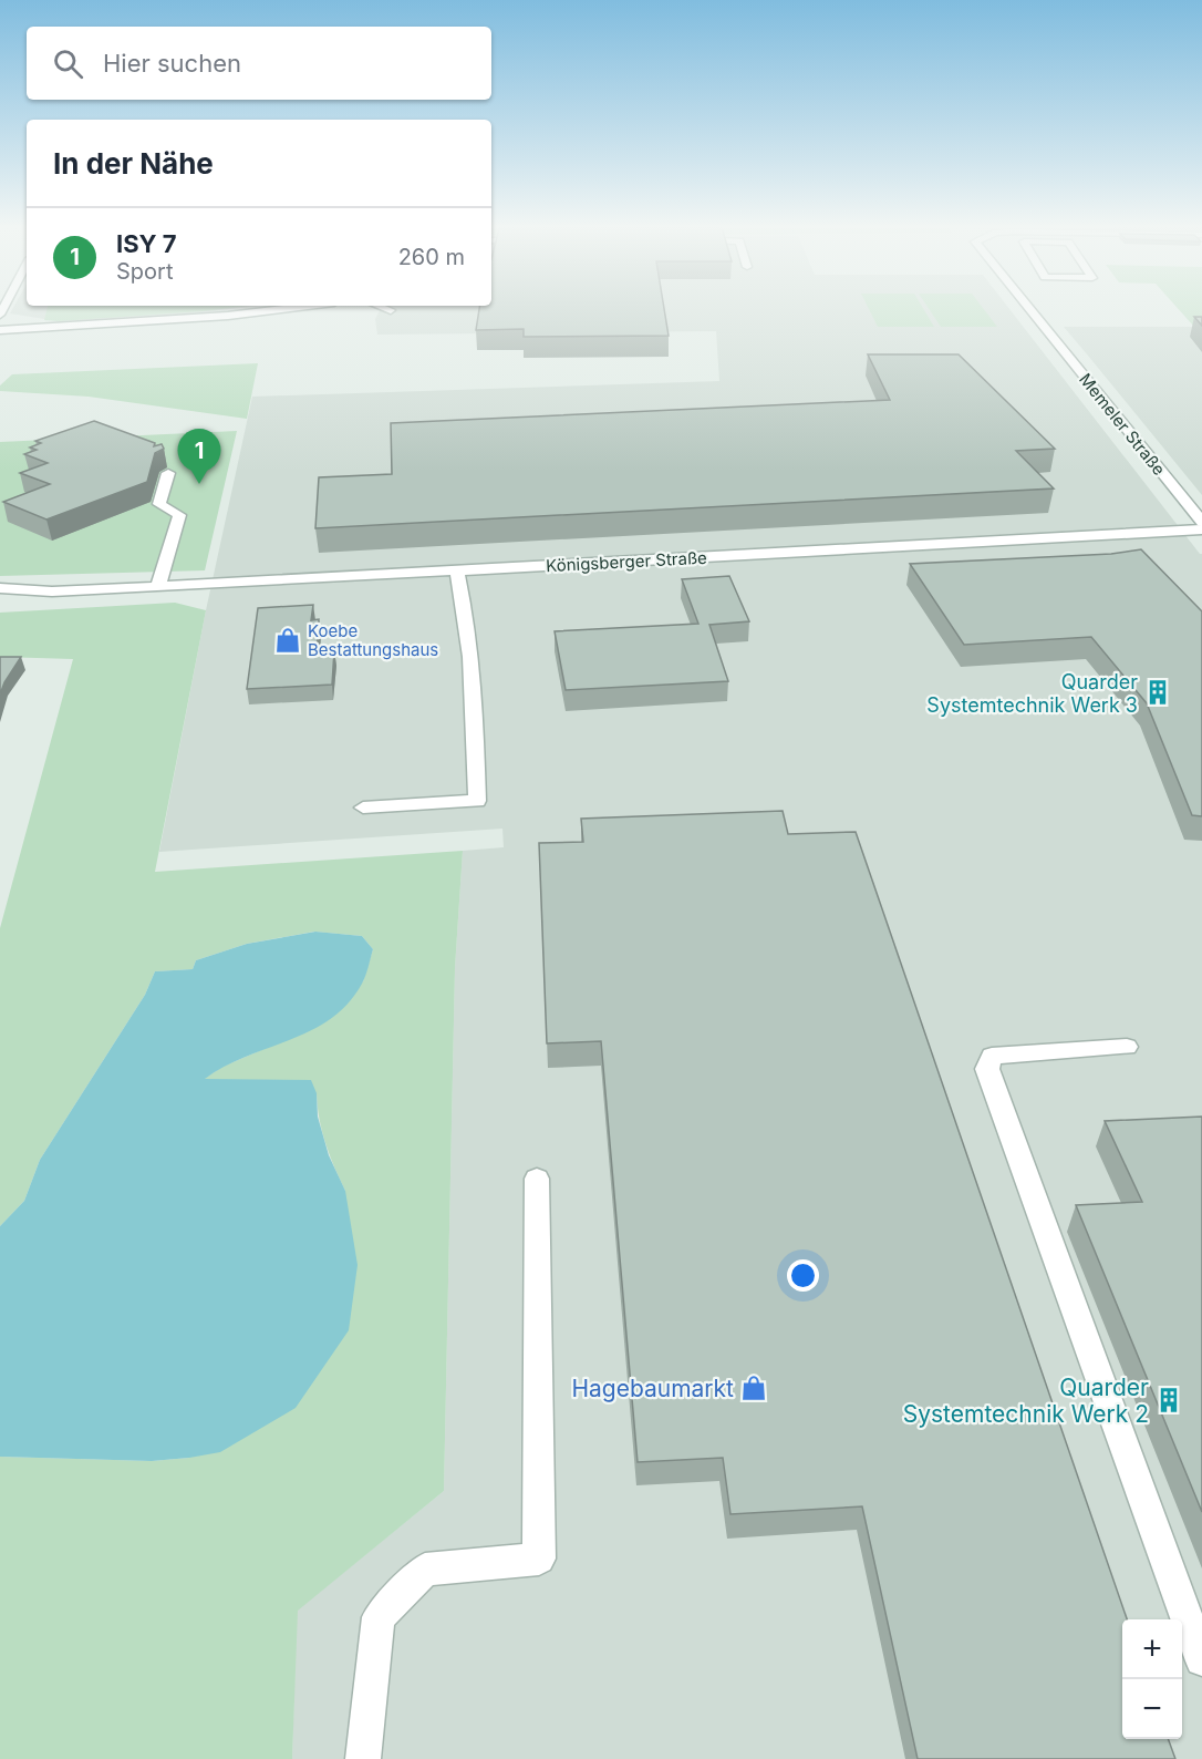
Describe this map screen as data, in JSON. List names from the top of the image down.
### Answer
{
  "streets": {
    "street": ["Memeler Straße", "Königsberger Straße"]
  },
  "places": {
    "shop": ["Koebe Bestattungshaus", "Hagebaumarkt"],
    "building": ["Quarder Systemtechnik Werk 3", "Quarder Systemtechnik Werk 2"]
  },
  "page": {
    "search": "Hier suchen",
    "heading": "In der Nähe",
    "list": [
      {
        "mark": "1",
        "name": "ISY 7",
        "note": "Sport",
        "value": "260 m"
      }
    ],
    "pins": "1",
    "map_buttons": ["+", "−"]
  }
}
